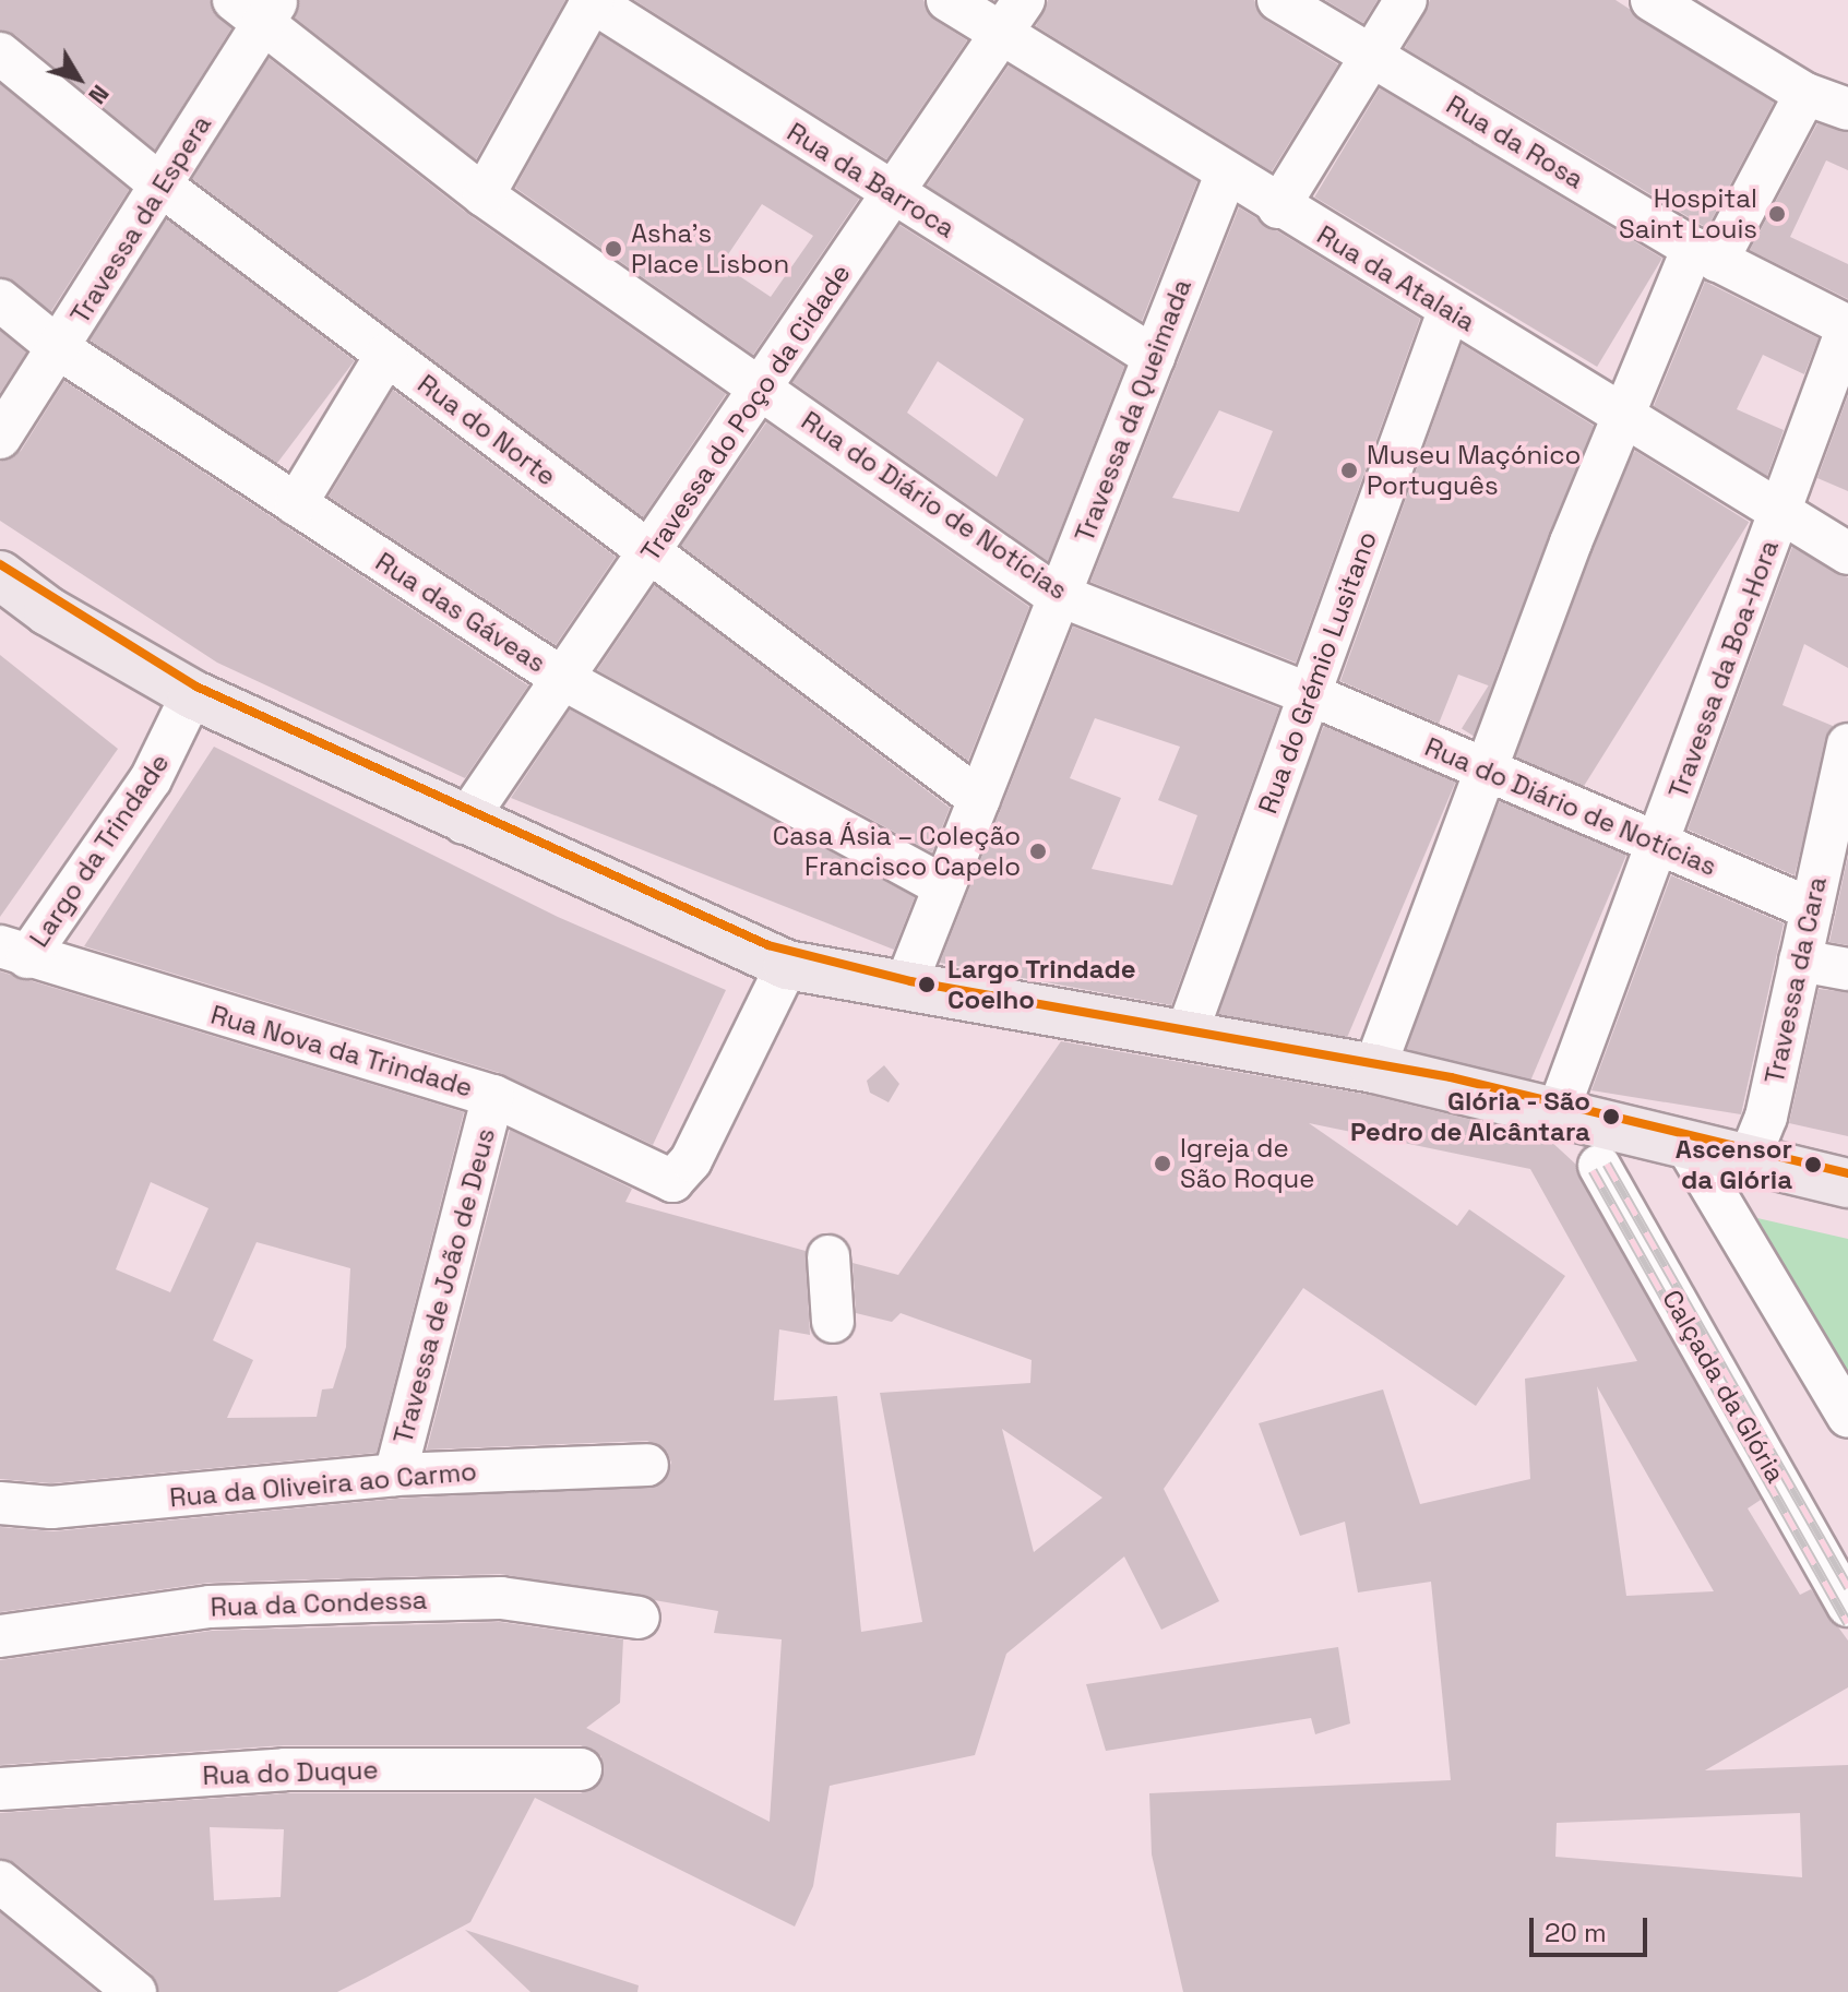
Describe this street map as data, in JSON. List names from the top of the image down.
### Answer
{
  "streets": {
    "street": [
      "Rua da Rosa",
      "Rua da Barroca",
      "Travessa da Espera",
      "Rua da Atalaia",
      "Travessa da Queimada",
      "Travessa do Poço da Cidade",
      "Rua do Norte",
      "Rua do Diário de Notícias",
      "Rua das Gáveas",
      "Travessa da Boa-Hora",
      "Rua do Grémio Lusitano",
      "Largo da Trindade",
      "Travessa da Cara",
      "Rua Nova da Trindade",
      "Travessa de João de Deus",
      "Calçada da Glória",
      "Rua da Oliveira ao Carmo",
      "Rua da Condessa",
      "Rua do Duque"
    ]
  },
  "crossings": [
    ["Rua da Rosa", "Travessa da Boa-Hora"],
    ["Rua da Barroca", "Travessa da Queimada"],
    ["Rua da Barroca", "Travessa do Poço da Cidade"],
    ["Travessa da Espera", "Rua do Norte"],
    ["Travessa da Espera", "Rua do Diário de Notícias"],
    ["Travessa da Espera", "Rua das Gáveas"],
    ["Rua da Atalaia", "Travessa da Queimada"],
    ["Rua da Atalaia", "Travessa do Poço da Cidade"],
    ["Rua da Atalaia", "Travessa da Boa-Hora"],
    ["Rua da Atalaia", "Rua do Grémio Lusitano"],
    ["Travessa da Queimada", "Rua do Norte"],
    ["Travessa da Queimada", "Rua do Diário de Notícias"],
    ["Travessa da Queimada", "Rua das Gáveas"],
    ["Travessa do Poço da Cidade", "Rua do Norte"],
    ["Travessa do Poço da Cidade", "Rua do Diário de Notícias"],
    ["Travessa do Poço da Cidade", "Rua das Gáveas"],
    ["Rua do Diário de Notícias", "Travessa da Boa-Hora"],
    ["Rua do Diário de Notícias", "Rua do Grémio Lusitano"],
    ["Rua do Diário de Notícias", "Travessa da Cara"],
    ["Largo da Trindade", "Rua Nova da Trindade"],
    ["Rua Nova da Trindade", "Travessa de João de Deus"],
    ["Travessa de João de Deus", "Rua da Oliveira ao Carmo"]
  ],
  "places": [
    "Hospital Saint Louis",
    "Asha's Place Lisbon",
    "Museu Maçónico Português",
    "Casa Ásia – Coleção Francisco Capelo",
    "Largo Trindade Coelho",
    "Glória - São Pedro de Alcântara",
    "Igreja de São Roque",
    "Ascensor da Glória"
  ],
  "scale_bar": "20 m",
  "north": "bottom right"
}
